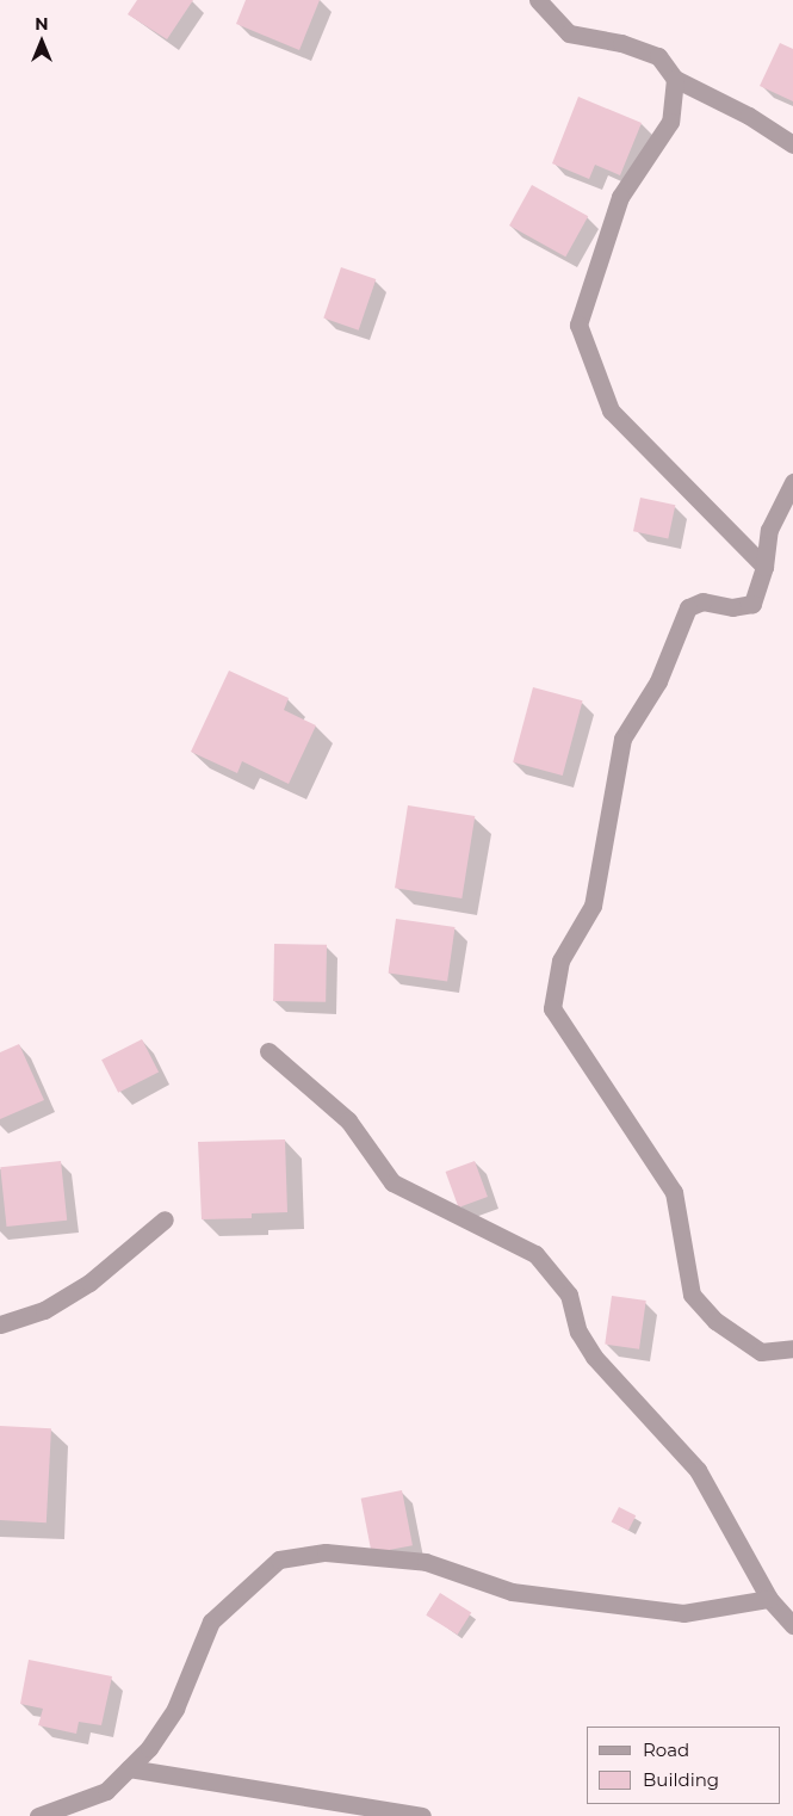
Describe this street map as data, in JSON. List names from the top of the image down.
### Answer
{
  "legend": ["Road", "Building"],
  "north": "top"
}
